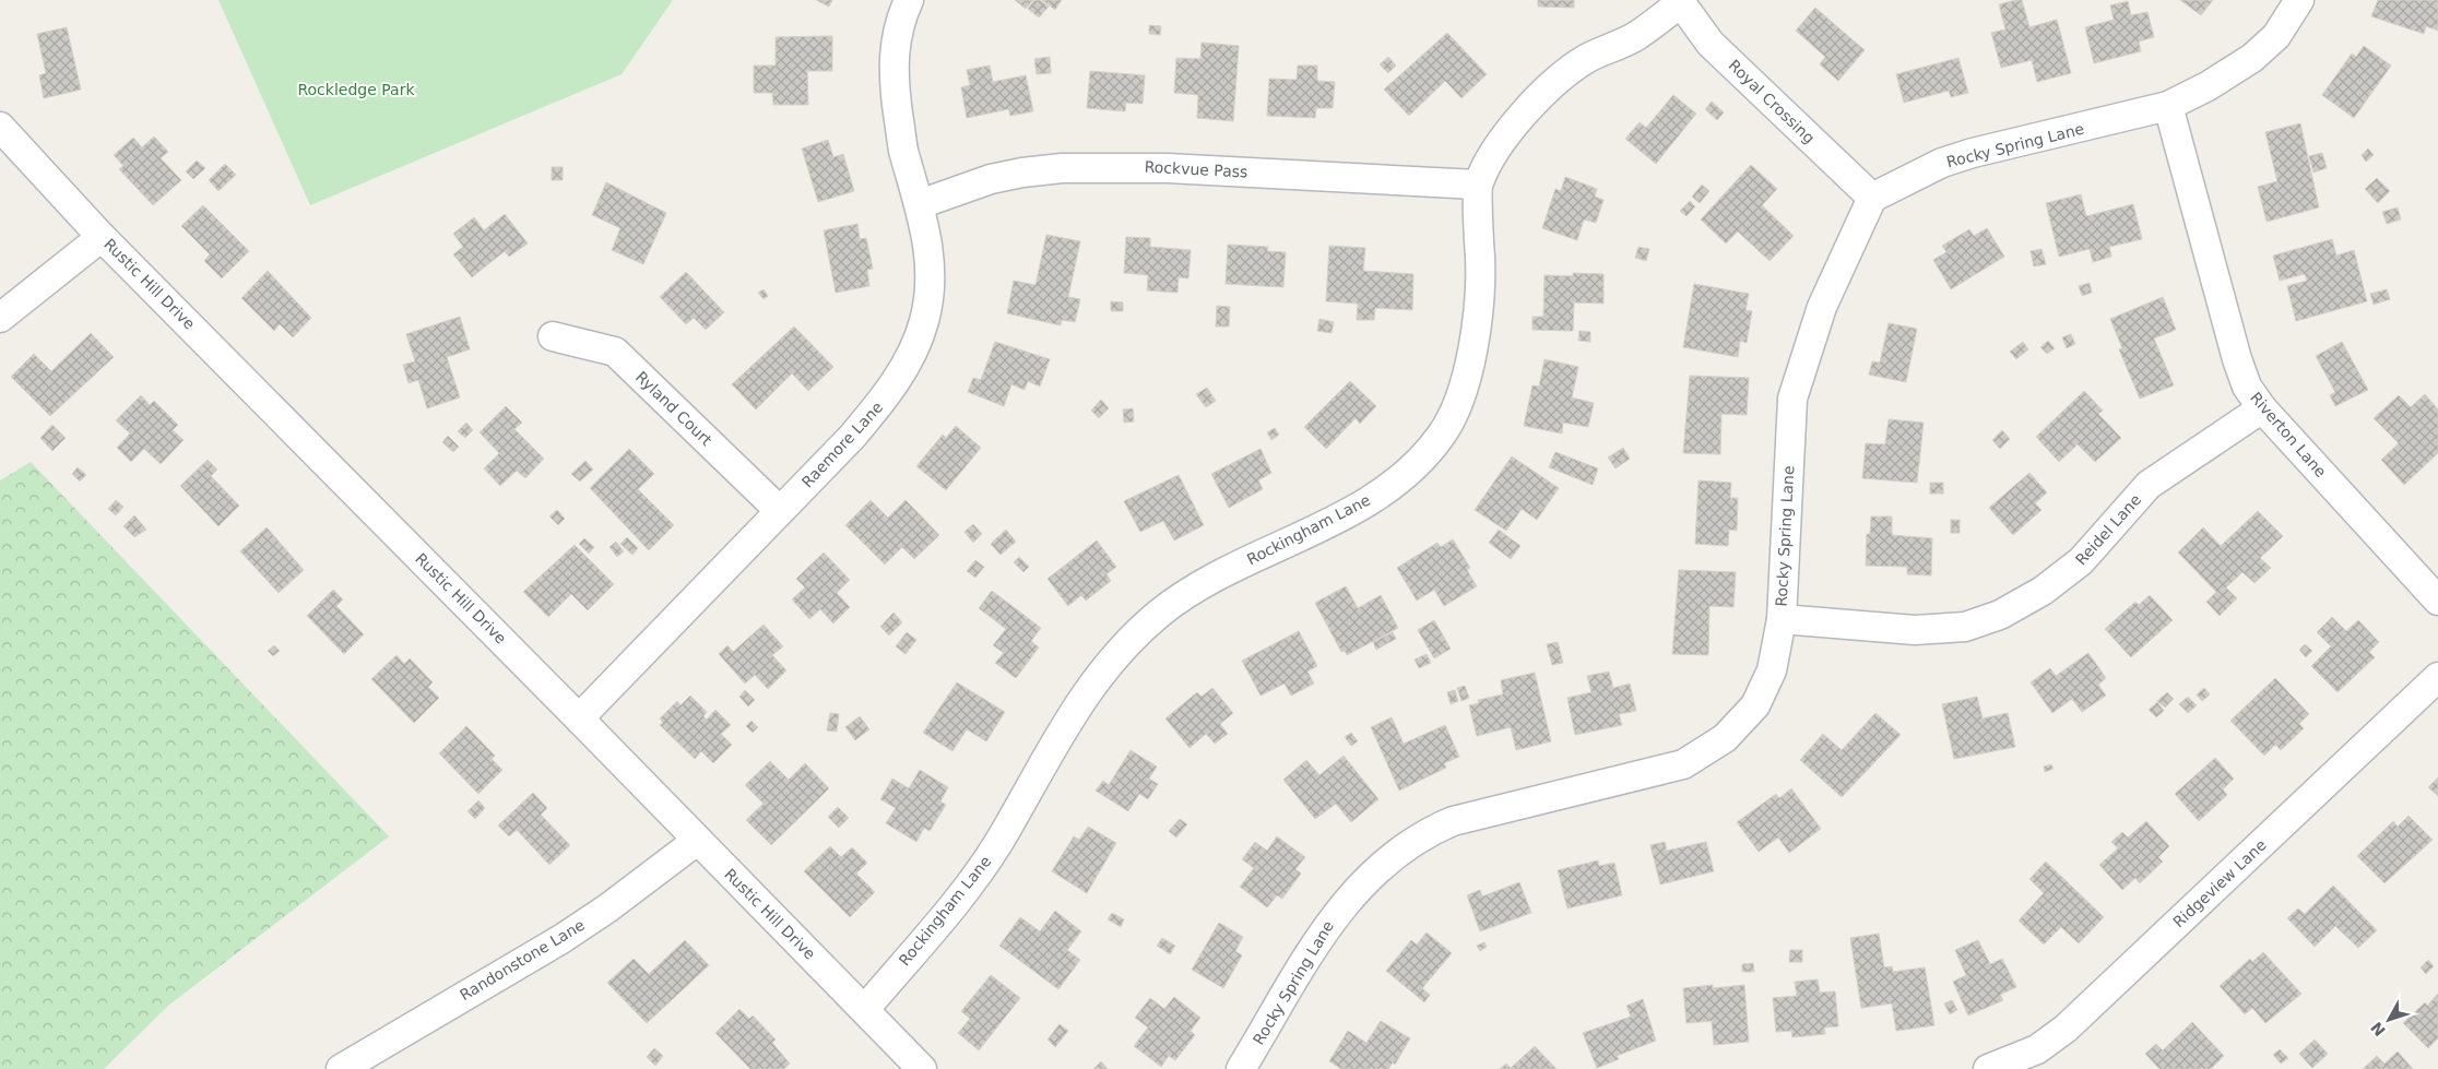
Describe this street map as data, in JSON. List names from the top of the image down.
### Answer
{
  "streets": {
    "street": [
      "Royal Crossing",
      "Rocky Spring Lane",
      "Rockvue Pass",
      "Rustic Hill Drive",
      "Ryland Court",
      "Riverton Lane",
      "Raemore Lane",
      "Rockingham Lane",
      "Reidel Lane",
      "Ridgeview Lane",
      "Randonstone Lane"
    ]
  },
  "crossings": [
    ["Royal Crossing", "Rocky Spring Lane"],
    ["Rocky Spring Lane", "Riverton Lane"],
    ["Rocky Spring Lane", "Reidel Lane"],
    ["Rockvue Pass", "Raemore Lane"],
    ["Rockvue Pass", "Rockingham Lane"],
    ["Rustic Hill Drive", "Raemore Lane"],
    ["Rustic Hill Drive", "Rockingham Lane"],
    ["Rustic Hill Drive", "Randonstone Lane"],
    ["Ryland Court", "Raemore Lane"],
    ["Riverton Lane", "Reidel Lane"]
  ],
  "parks": ["Rockledge Park"],
  "north": "bottom left"
}
